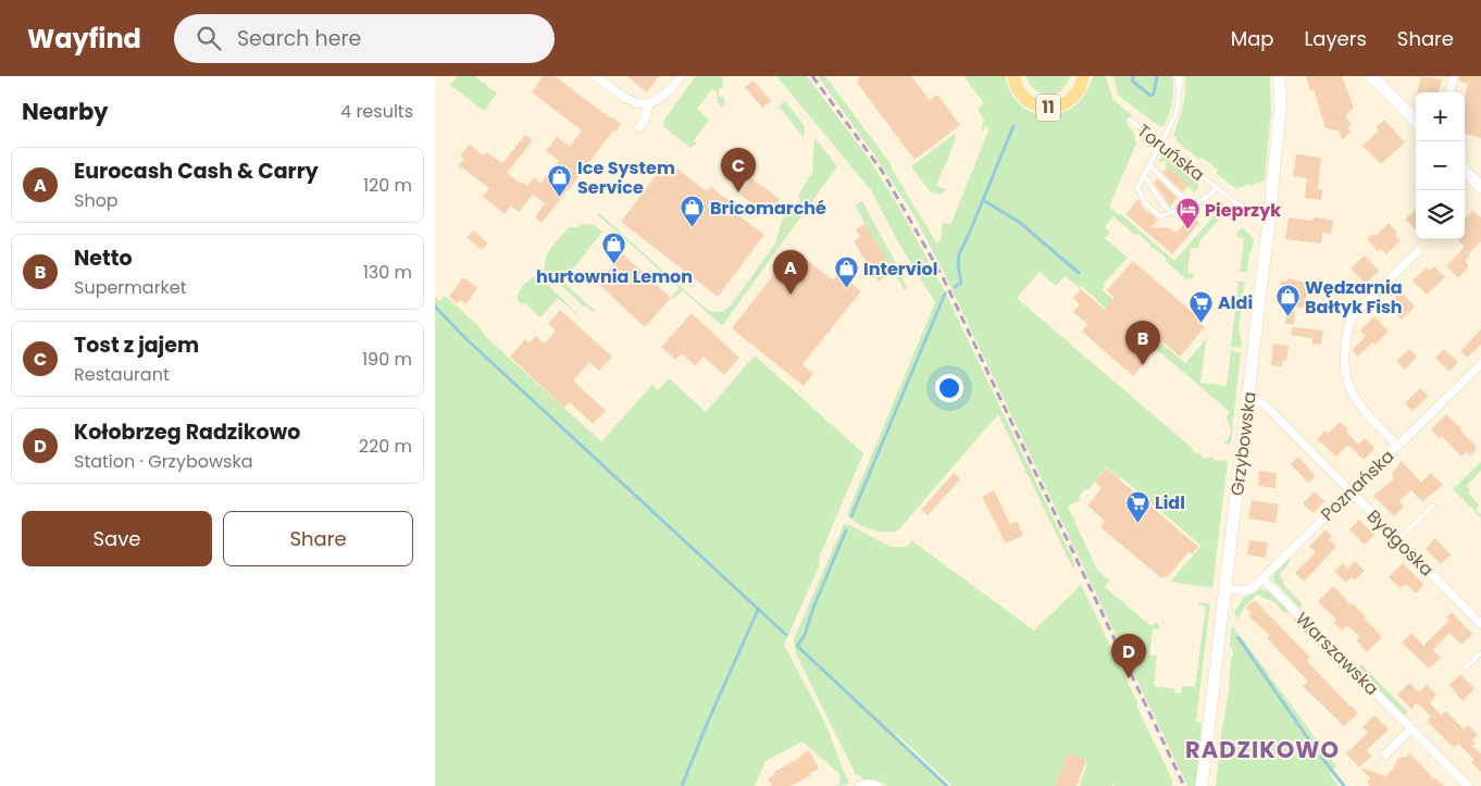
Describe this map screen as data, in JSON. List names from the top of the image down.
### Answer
{
  "streets": {
    "main road": ["11"],
    "street": [
      "Grzybowska",
      "Poznańska",
      "Bydgoska",
      "Warszawska"
    ],
    "lane": ["Toruńska"]
  },
  "crossings": [
    ["Toruńska", "Grzybowska"],
    ["Grzybowska", "Poznańska"],
    ["Grzybowska", "Bydgoska"],
    ["Poznańska", "Bydgoska"],
    ["Poznańska", "Warszawska"]
  ],
  "districts": ["RADZIKOWO"],
  "places": {
    "shop": [
      "Ice System Service",
      "Bricomarché",
      "hurtownia Lemon",
      "Interviol",
      "Wędzarnia Bałtyk Fish"
    ],
    "hotel": ["Pieprzyk"],
    "supermarket": ["Aldi", "Lidl"]
  },
  "page": {
    "header": "Wayfind",
    "search": "Search here",
    "nav": ["Map", "Layers", "Share"],
    "heading": ["Nearby", "4 results"],
    "map_buttons": ["+", "−"],
    "list": [
      {
        "mark": "A",
        "name": "Eurocash Cash & Carry",
        "note": "Shop",
        "value": "120 m"
      },
      {
        "mark": "B",
        "name": "Netto",
        "note": "Supermarket",
        "value": "130 m"
      },
      {
        "mark": "C",
        "name": "Tost z jajem",
        "note": "Restaurant",
        "value": "190 m"
      },
      {
        "mark": "D",
        "name": "Kołobrzeg Radzikowo",
        "note": "Station · Grzybowska",
        "value": "220 m"
      }
    ],
    "pins": [
      "C",
      "A",
      "B",
      "D"
    ],
    "buttons": ["Save", "Share"]
  }
}
